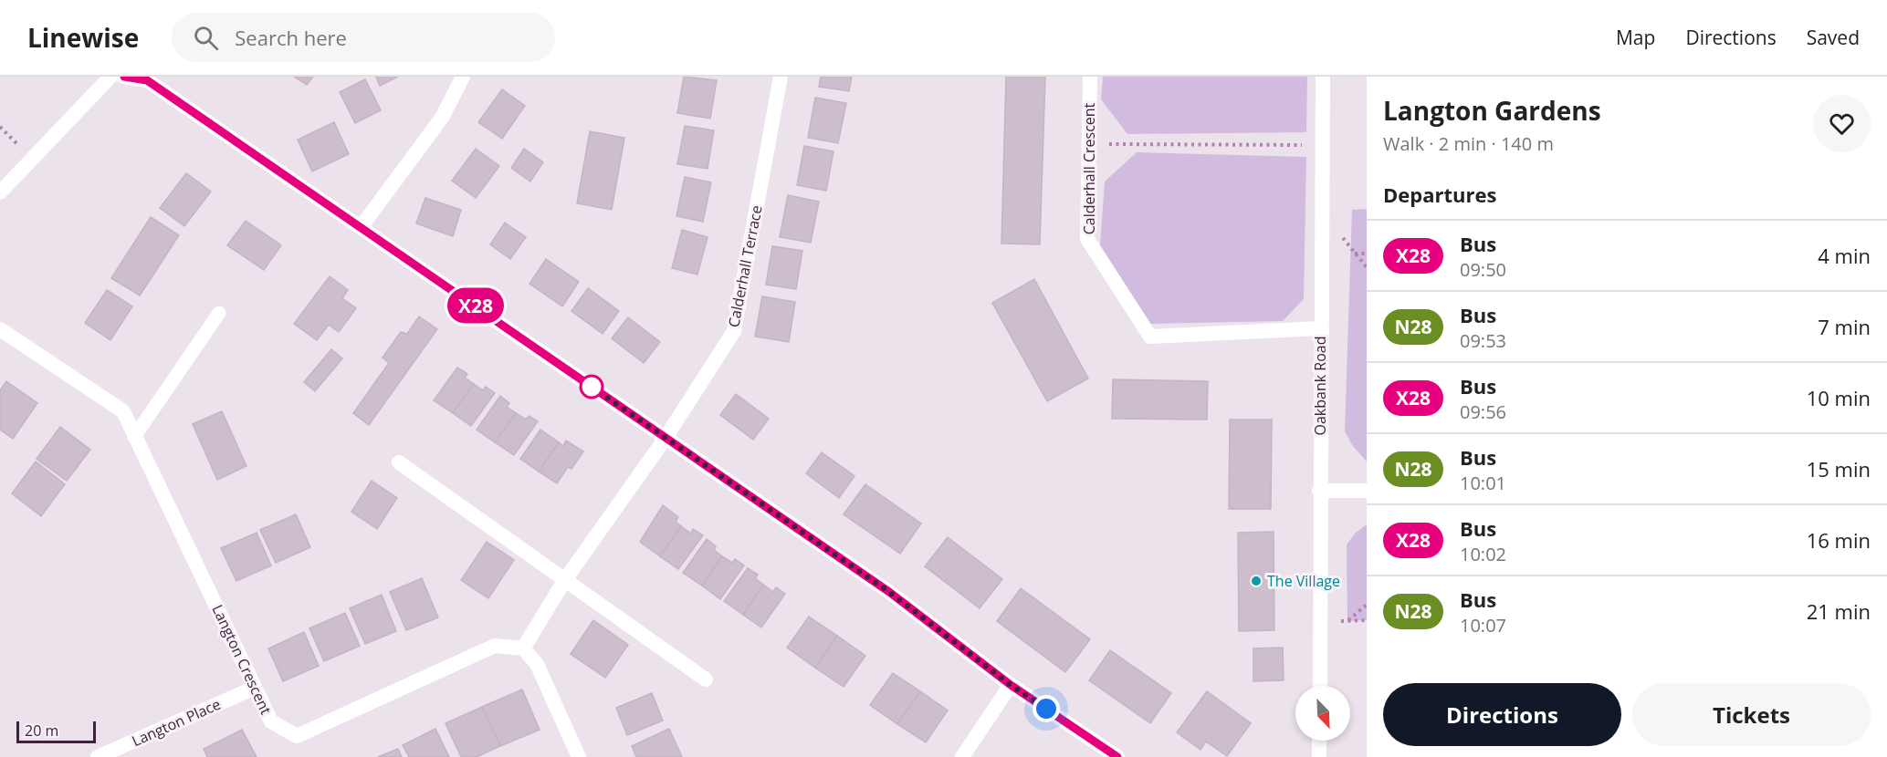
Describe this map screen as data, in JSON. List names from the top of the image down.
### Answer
{
  "streets": {
    "street": [
      "Calderhall Crescent",
      "Calderhall Terrace",
      "Oakbank Road",
      "Langton Crescent",
      "Langton Place"
    ]
  },
  "crossings": [
    ["Calderhall Crescent", "Oakbank Road"],
    ["Langton Crescent", "Langton Place"]
  ],
  "places": ["The Village"],
  "lines": ["bus line X28"],
  "scale_bar": "20 m",
  "north": "bottom right",
  "page": {
    "header": "Linewise",
    "search": "Search here",
    "nav": ["Map", "Directions", "Saved"],
    "on_map": "X28",
    "heading": [
      ["Langton Gardens", "Walk · 2 min · 140 m"],
      "Departures"
    ],
    "list": [
      {
        "mark": "X28",
        "name": "Bus",
        "note": "09:50",
        "value": "4 min"
      },
      {
        "mark": "N28",
        "name": "Bus",
        "note": "09:53",
        "value": "7 min"
      },
      {
        "mark": "X28",
        "name": "Bus",
        "note": "09:56",
        "value": "10 min"
      },
      {
        "mark": "N28",
        "name": "Bus",
        "note": "10:01",
        "value": "15 min"
      },
      {
        "mark": "X28",
        "name": "Bus",
        "note": "10:02",
        "value": "16 min"
      },
      {
        "mark": "N28",
        "name": "Bus",
        "note": "10:07",
        "value": "21 min"
      }
    ],
    "buttons": ["Directions", "Tickets"],
    "scale": "20 m"
  }
}
